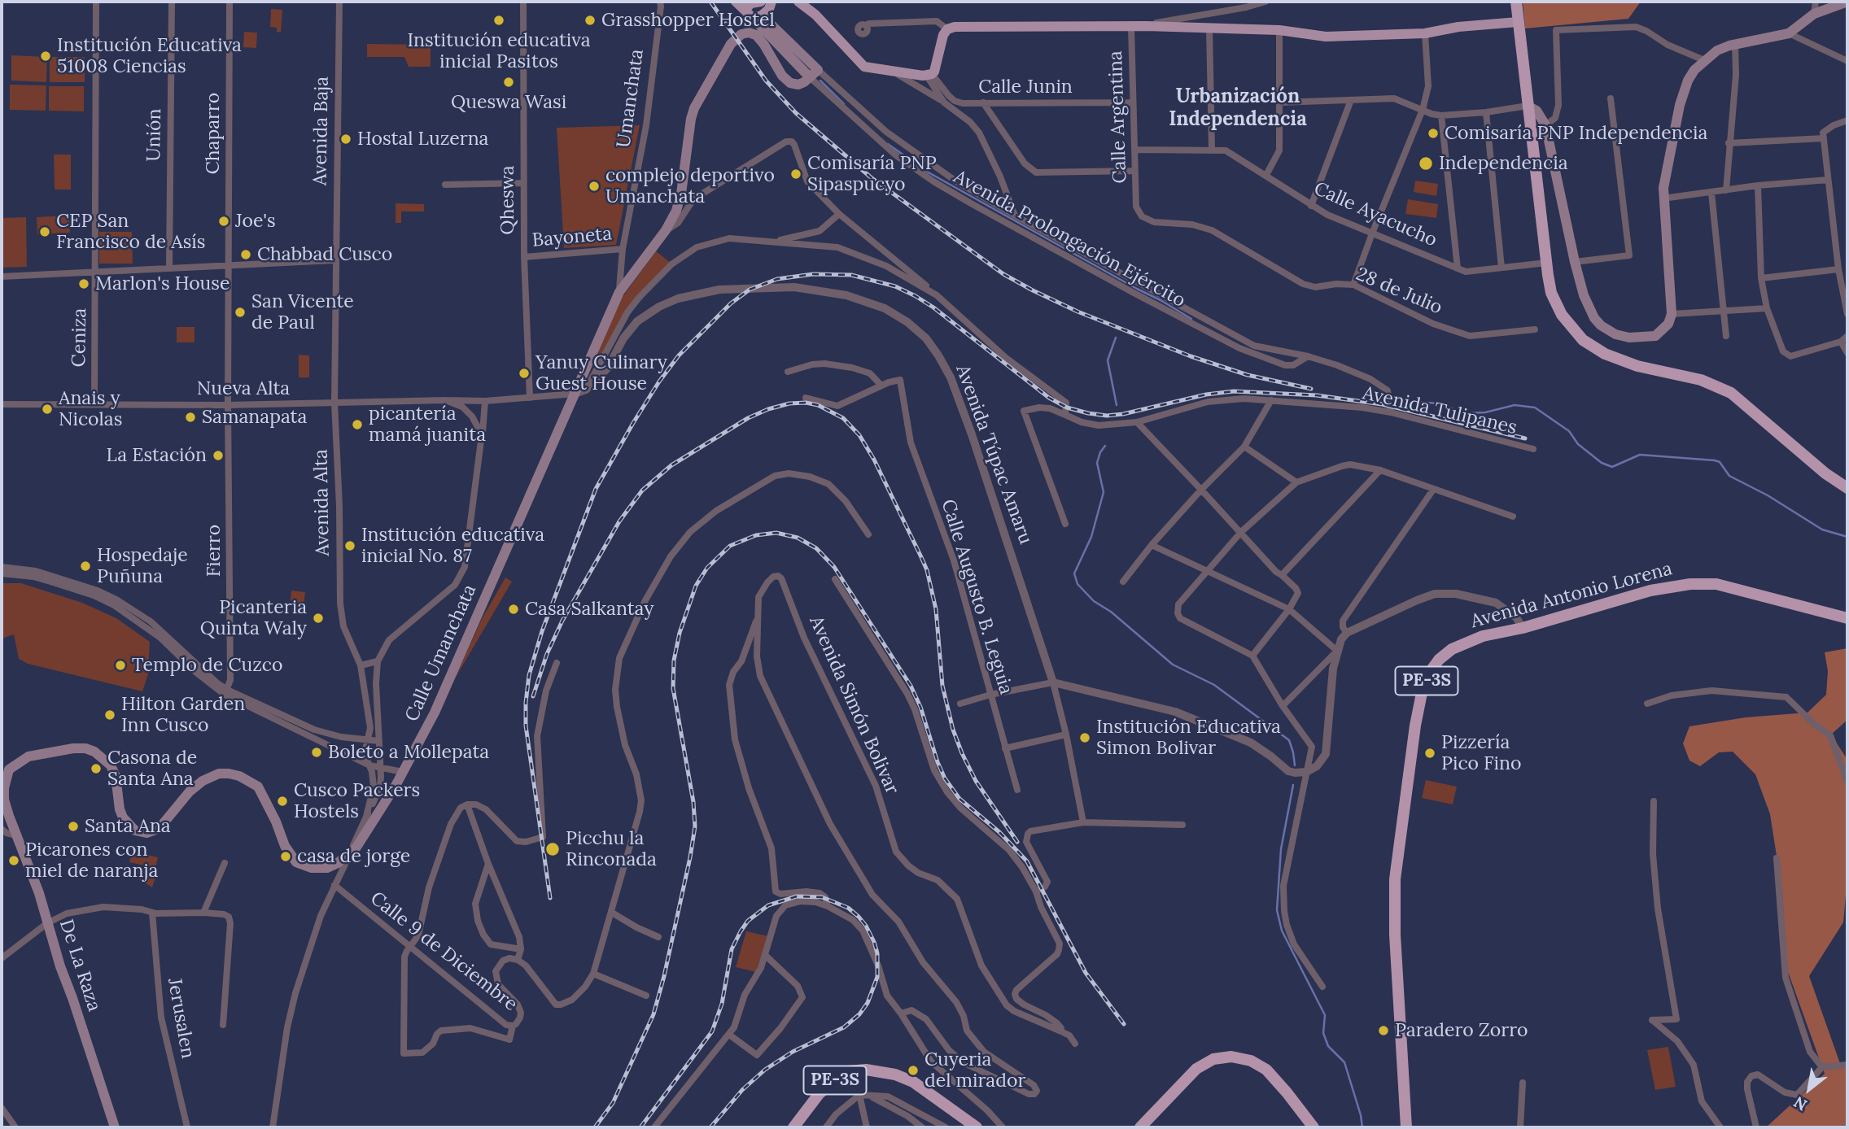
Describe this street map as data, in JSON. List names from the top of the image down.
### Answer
{
  "streets": {
    "highway": ["Avenida Antonio Lorena", "PE-3S"],
    "main road": ["Umanchata", "Calle Umanchata", "De La Raza"],
    "street": [
      "Calle Junin",
      "Calle Argentina",
      "Avenida Baja",
      "Chaparro",
      "Unión",
      "Qheswa",
      "Calle Ayacucho",
      "Bayoneta",
      "Avenida Prolongación Ejército",
      "28 de Julio",
      "Ceniza",
      "Nueva Alta",
      "Avenida Tulipanes",
      "Avenida Túpac Amaru",
      "Avenida Alta",
      "Fierro",
      "Calle Augusto B. Leguia",
      "Avenida Simón Bolivar",
      "Calle 9 de Diciembre",
      "Jerusalen"
    ]
  },
  "crossings": [
    ["Calle Junin", "Calle Argentina"],
    ["Umanchata", "Bayoneta"],
    ["Umanchata", "Nueva Alta"],
    ["Umanchata", "Avenida Túpac Amaru"],
    ["Umanchata", "Calle Umanchata"],
    ["Calle Argentina", "Calle Ayacucho"],
    ["Calle Argentina", "28 de Julio"],
    ["Avenida Baja", "Avenida Alta"],
    ["Chaparro", "Nueva Alta"],
    ["Chaparro", "Fierro"],
    ["Qheswa", "Bayoneta"],
    ["Qheswa", "Nueva Alta"],
    ["Avenida Prolongación Ejército", "Avenida Tulipanes"],
    ["Ceniza", "Nueva Alta"],
    ["Nueva Alta", "Avenida Túpac Amaru"],
    ["Nueva Alta", "Avenida Alta"],
    ["Nueva Alta", "Fierro"],
    ["Nueva Alta", "Calle Umanchata"],
    ["Avenida Túpac Amaru", "Calle Umanchata"],
    ["Calle Umanchata", "De La Raza"]
  ],
  "districts": ["Urbanización Independencia"],
  "places": [
    "Institución educativa inicial Pasitos",
    "Grasshopper Hostel",
    "Institución Educativa 51008 Ciencias",
    "Queswa Wasi",
    "Comisaría PNP Independencia",
    "Hostal Luzerna",
    "Independencia",
    "Comisaría PNP Sipaspucyo",
    "complejo deportivo Umanchata",
    "Joe's",
    "CEP San Francisco de Asís",
    "Chabbad Cusco",
    "Marlon's House",
    "San Vicente de Paul",
    "Yanuy Culinary Guest House",
    "Anais y Nicolas",
    "Samanapata",
    "picantería mamá juanita",
    "La Estación",
    "Institución educativa inicial No. 87",
    "Hospedaje Puñuna",
    "Casa Salkantay",
    "Picanteria Quinta Waly",
    "Templo de Cuzco",
    "Hilton Garden Inn Cusco",
    "Institución Educativa Simon Bolivar",
    "Boleto a Mollepata",
    "Pizzería Pico Fino",
    "Casona de Santa Ana",
    "Cusco Packers Hostels",
    "Santa Ana",
    "Picchu la Rinconada",
    "casa de jorge",
    "Picarones con miel de naranja",
    "Paradero Zorro",
    "Cuyeria del mirador"
  ],
  "north": "bottom left"
}
